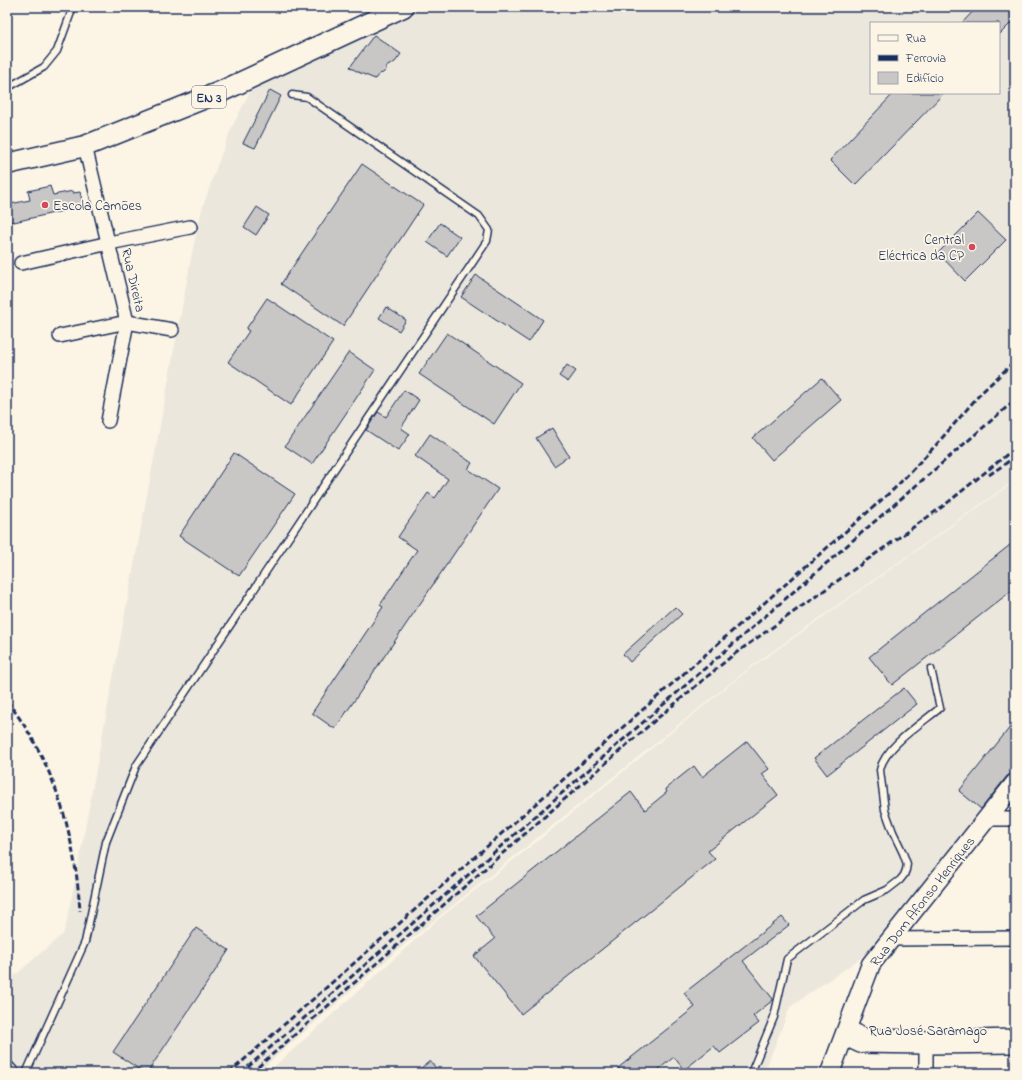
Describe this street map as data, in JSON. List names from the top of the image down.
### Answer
{
  "streets": {
    "main road": ["EN 3"],
    "street": ["Rua Direita", "Rua Dom Afonso Henriques", "Rua José Saramago"]
  },
  "crossings": [
    ["EN 3", "Rua Direita"],
    ["Rua Dom Afonso Henriques", "Rua José Saramago"]
  ],
  "places": ["Escola Camões", "Central Eléctrica da CP"],
  "legend": ["Rua", "Ferrovia", "Edifício"]
}
